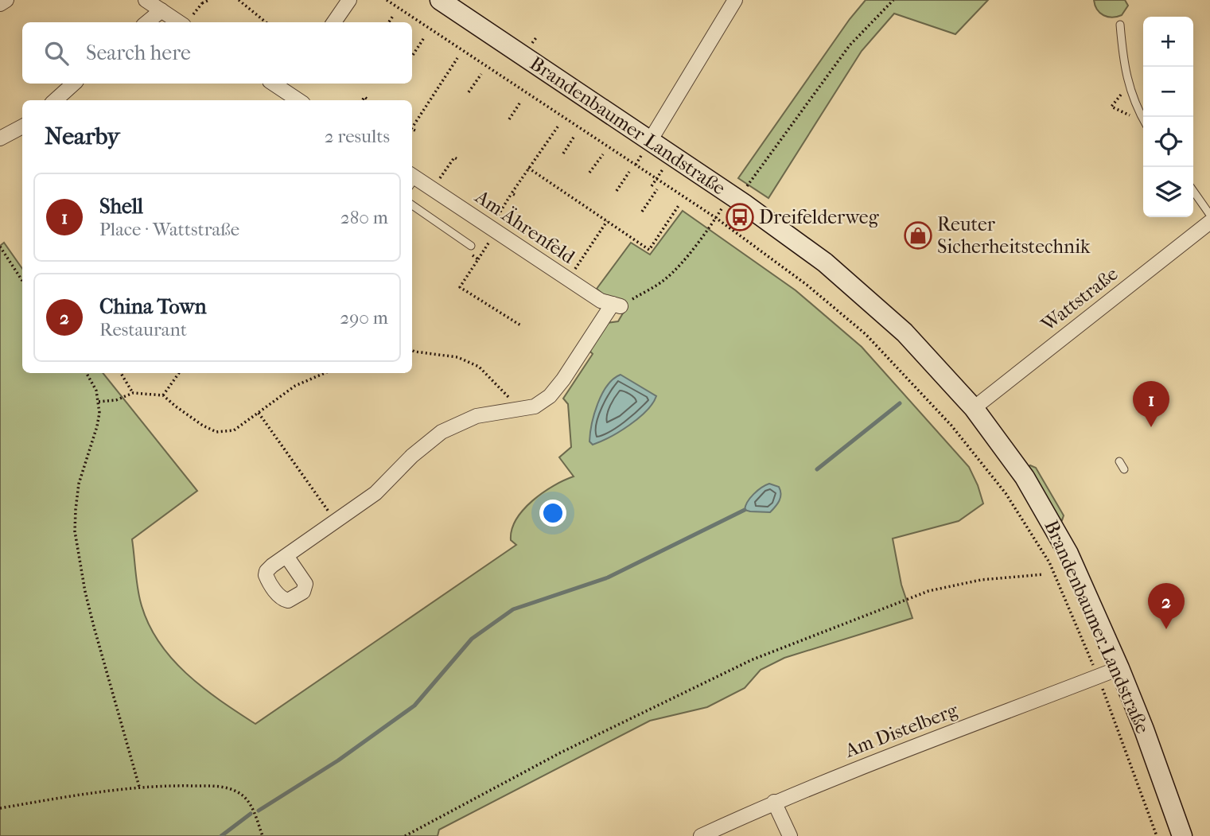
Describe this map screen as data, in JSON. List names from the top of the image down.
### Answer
{
  "streets": {
    "main road": ["Brandenbaumer Landstraße"],
    "street": ["Am Ährenfeld", "Wattstraße", "Am Distelberg"]
  },
  "crossings": [
    ["Brandenbaumer Landstraße", "Wattstraße"],
    ["Brandenbaumer Landstraße", "Am Distelberg"]
  ],
  "places": {
    "bus stop": ["Dreifelderweg"],
    "shop": ["Reuter Sicherheitstechnik"]
  },
  "page": {
    "map_buttons": ["+", "−"],
    "search": "Search here",
    "heading": ["Nearby", "2 results"],
    "list": [
      {
        "mark": "1",
        "name": "Shell",
        "note": "Place · Wattstraße",
        "value": "280 m"
      },
      {
        "mark": "2",
        "name": "China Town",
        "note": "Restaurant",
        "value": "290 m"
      }
    ],
    "pins": ["1", "2"]
  }
}
